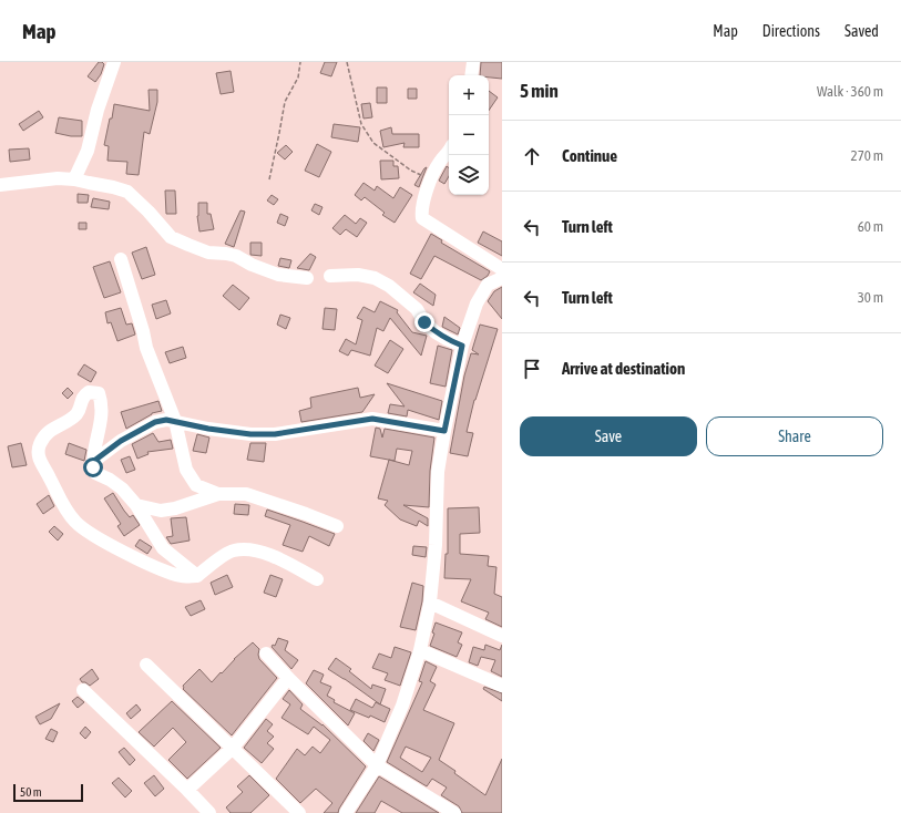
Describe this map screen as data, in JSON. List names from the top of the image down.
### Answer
{
  "scale_bar": "50 m",
  "page": {
    "header": "Map",
    "nav": ["Map", "Directions", "Saved"],
    "heading": ["5 min", "Walk · 360 m"],
    "map_buttons": ["+", "−"],
    "list": [
      ["Continue", "270 m"],
      ["Turn left", "60 m"],
      ["Turn left", "30 m"],
      "Arrive at destination"
    ],
    "buttons": ["Save", "Share"],
    "scale": "50 m"
  }
}
